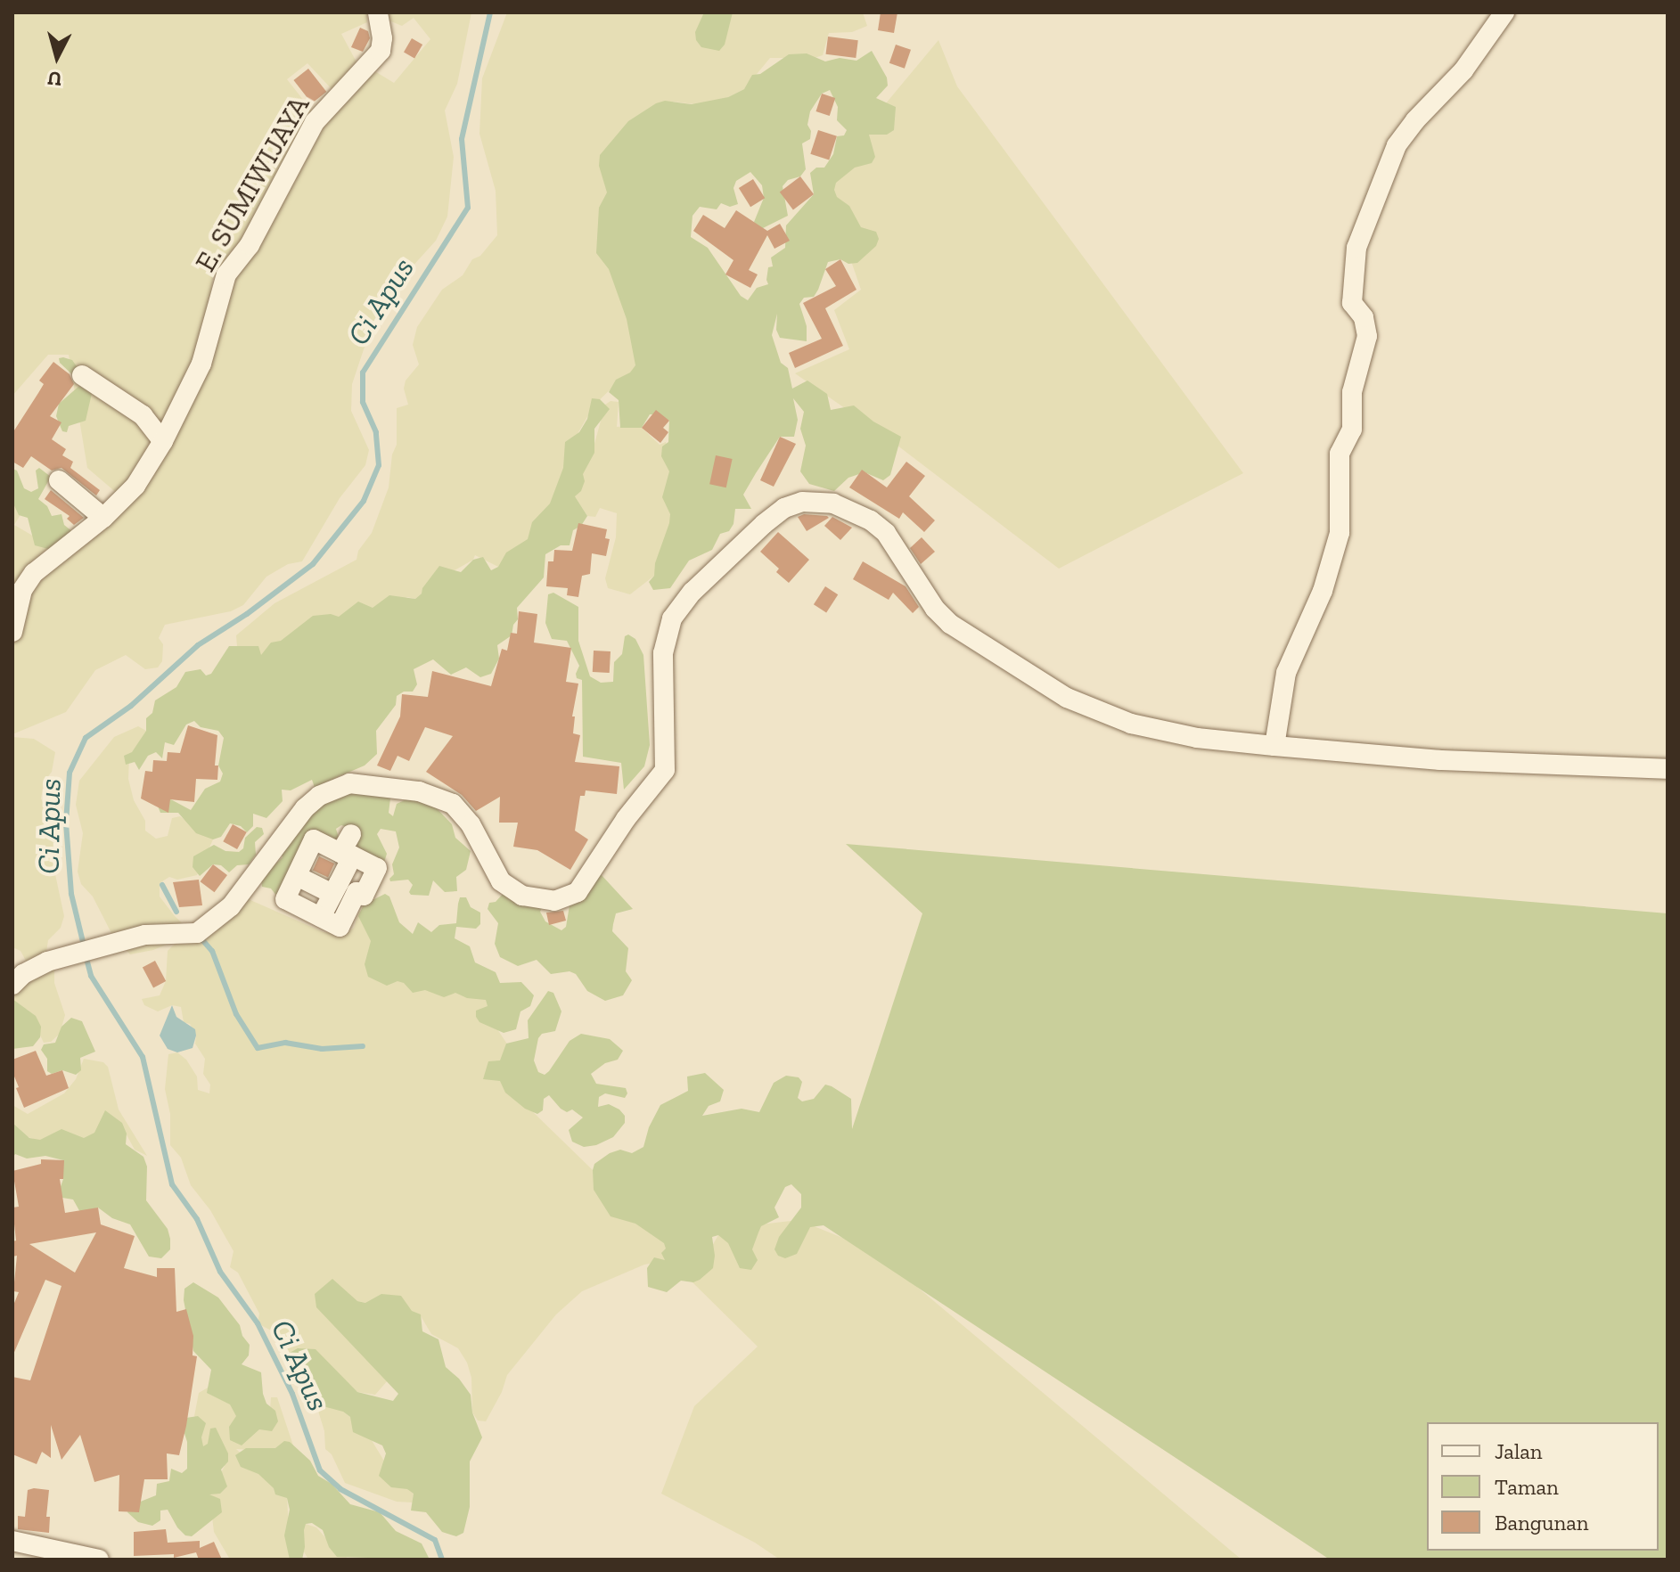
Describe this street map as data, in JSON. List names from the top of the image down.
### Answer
{
  "streets": {
    "street": ["E. SUMIWIJAYA"]
  },
  "water": ["Ci Apus"],
  "legend": ["Jalan", "Taman", "Bangunan"],
  "north": "bottom"
}
